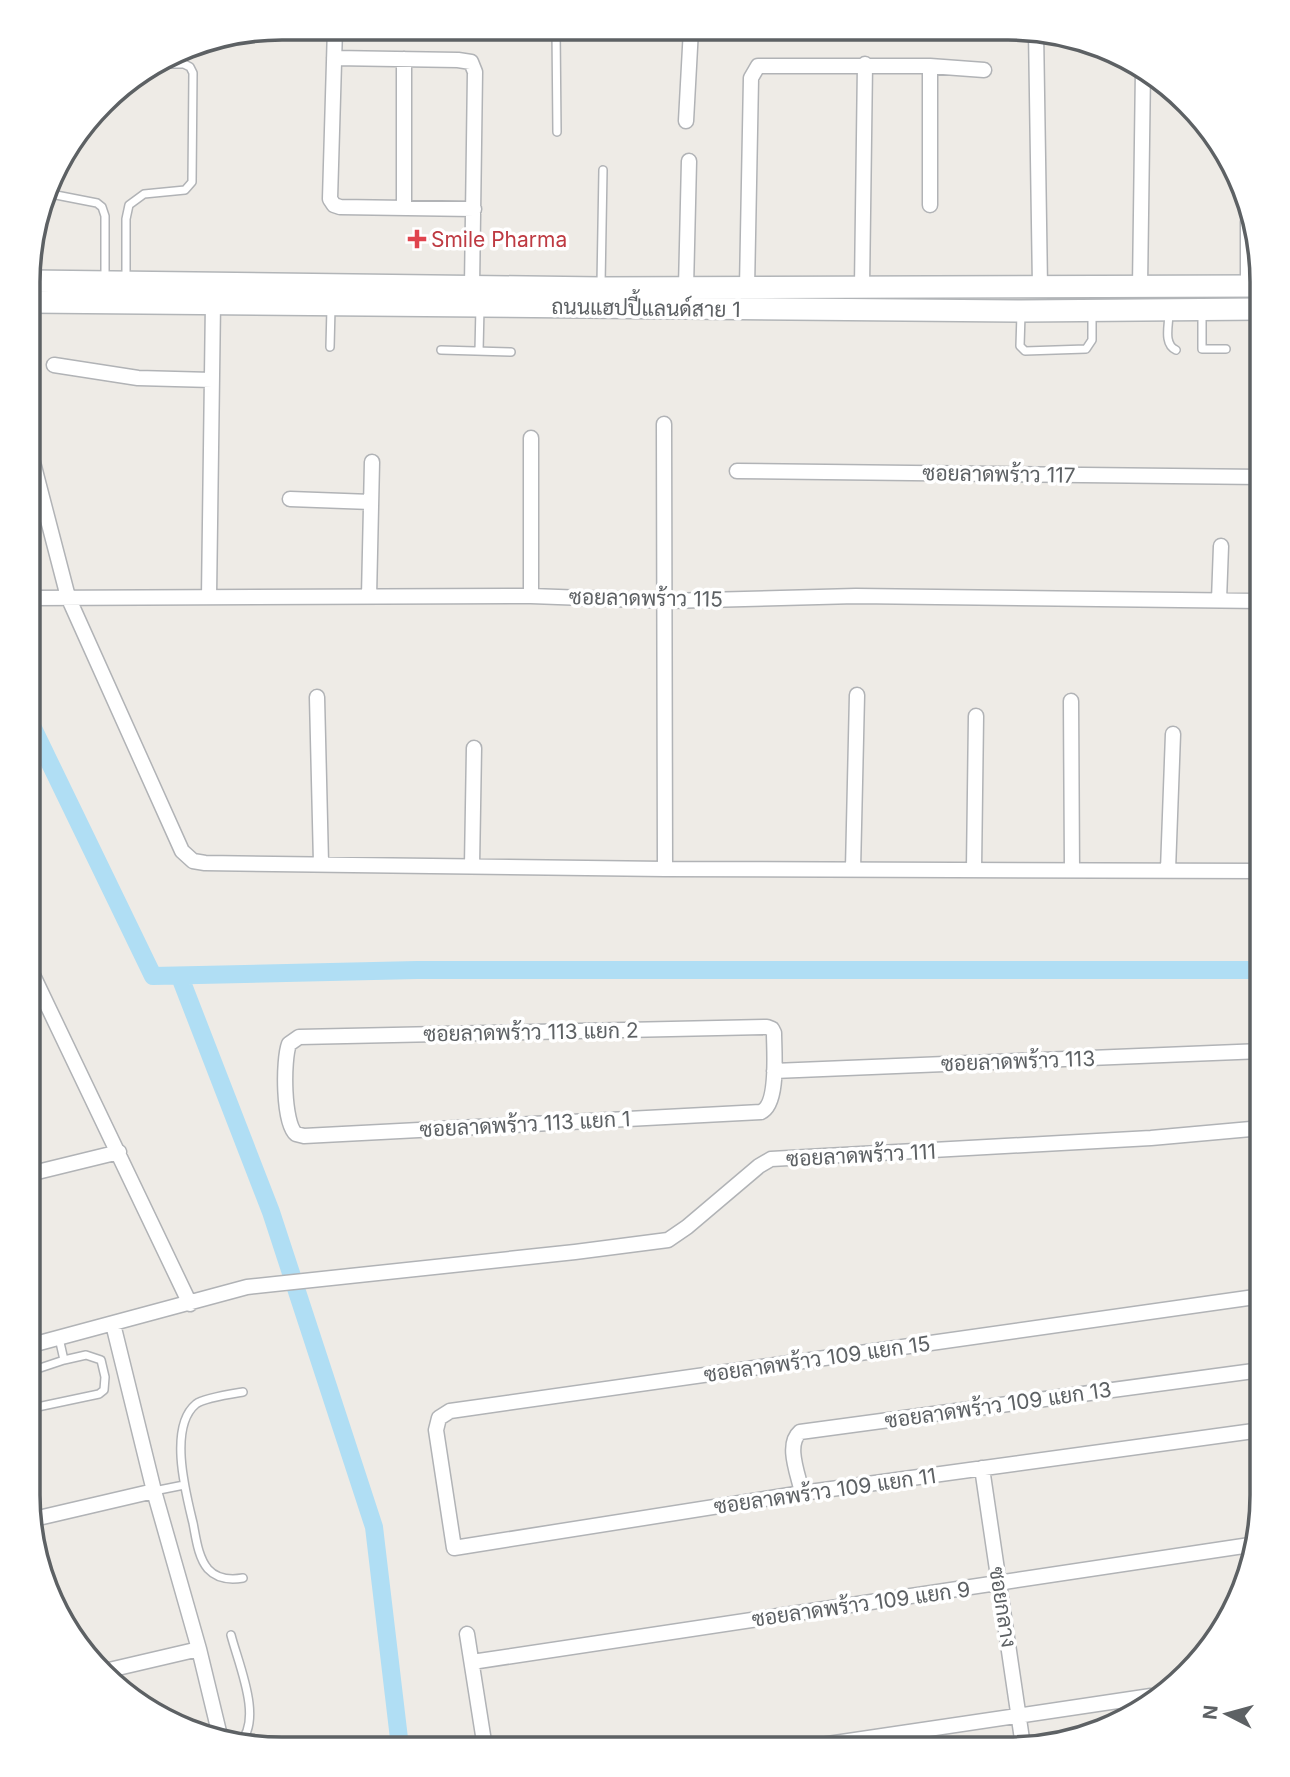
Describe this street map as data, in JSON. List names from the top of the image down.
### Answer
{
  "streets": {
    "street": [
      "ถนนแฮปปี้แลนด์สาย 1",
      "ซอยลาดพร้าว 117",
      "ซอยลาดพร้าว 115",
      "ซอยลาดพร้าว 113 แยก 2",
      "ซอยลาดพร้าว 113",
      "ซอยลาดพร้าว 113 แยก 1",
      "ซอยลาดพร้าว 111",
      "ซอยลาดพร้าว 109 แยก 15",
      "ซอยลาดพร้าว 109 แยก 13",
      "ซอยลาดพร้าว 109 แยก 11",
      "ซอยลาดพร้าว 109 แยก 9",
      "ซอยกลาง"
    ]
  },
  "crossings": [
    ["ซอยลาดพร้าว 113 แยก 2", "ซอยลาดพร้าว 113"],
    ["ซอยลาดพร้าว 113 แยก 2", "ซอยลาดพร้าว 113 แยก 1"],
    ["ซอยลาดพร้าว 113", "ซอยลาดพร้าว 113 แยก 1"],
    ["ซอยลาดพร้าว 109 แยก 15", "ซอยลาดพร้าว 109 แยก 11"],
    ["ซอยลาดพร้าว 109 แยก 13", "ซอยลาดพร้าว 109 แยก 11"],
    ["ซอยลาดพร้าว 109 แยก 11", "ซอยกลาง"],
    ["ซอยลาดพร้าว 109 แยก 9", "ซอยกลาง"]
  ],
  "places": {
    "health": ["Smile Pharma"]
  },
  "north": "left"
}
